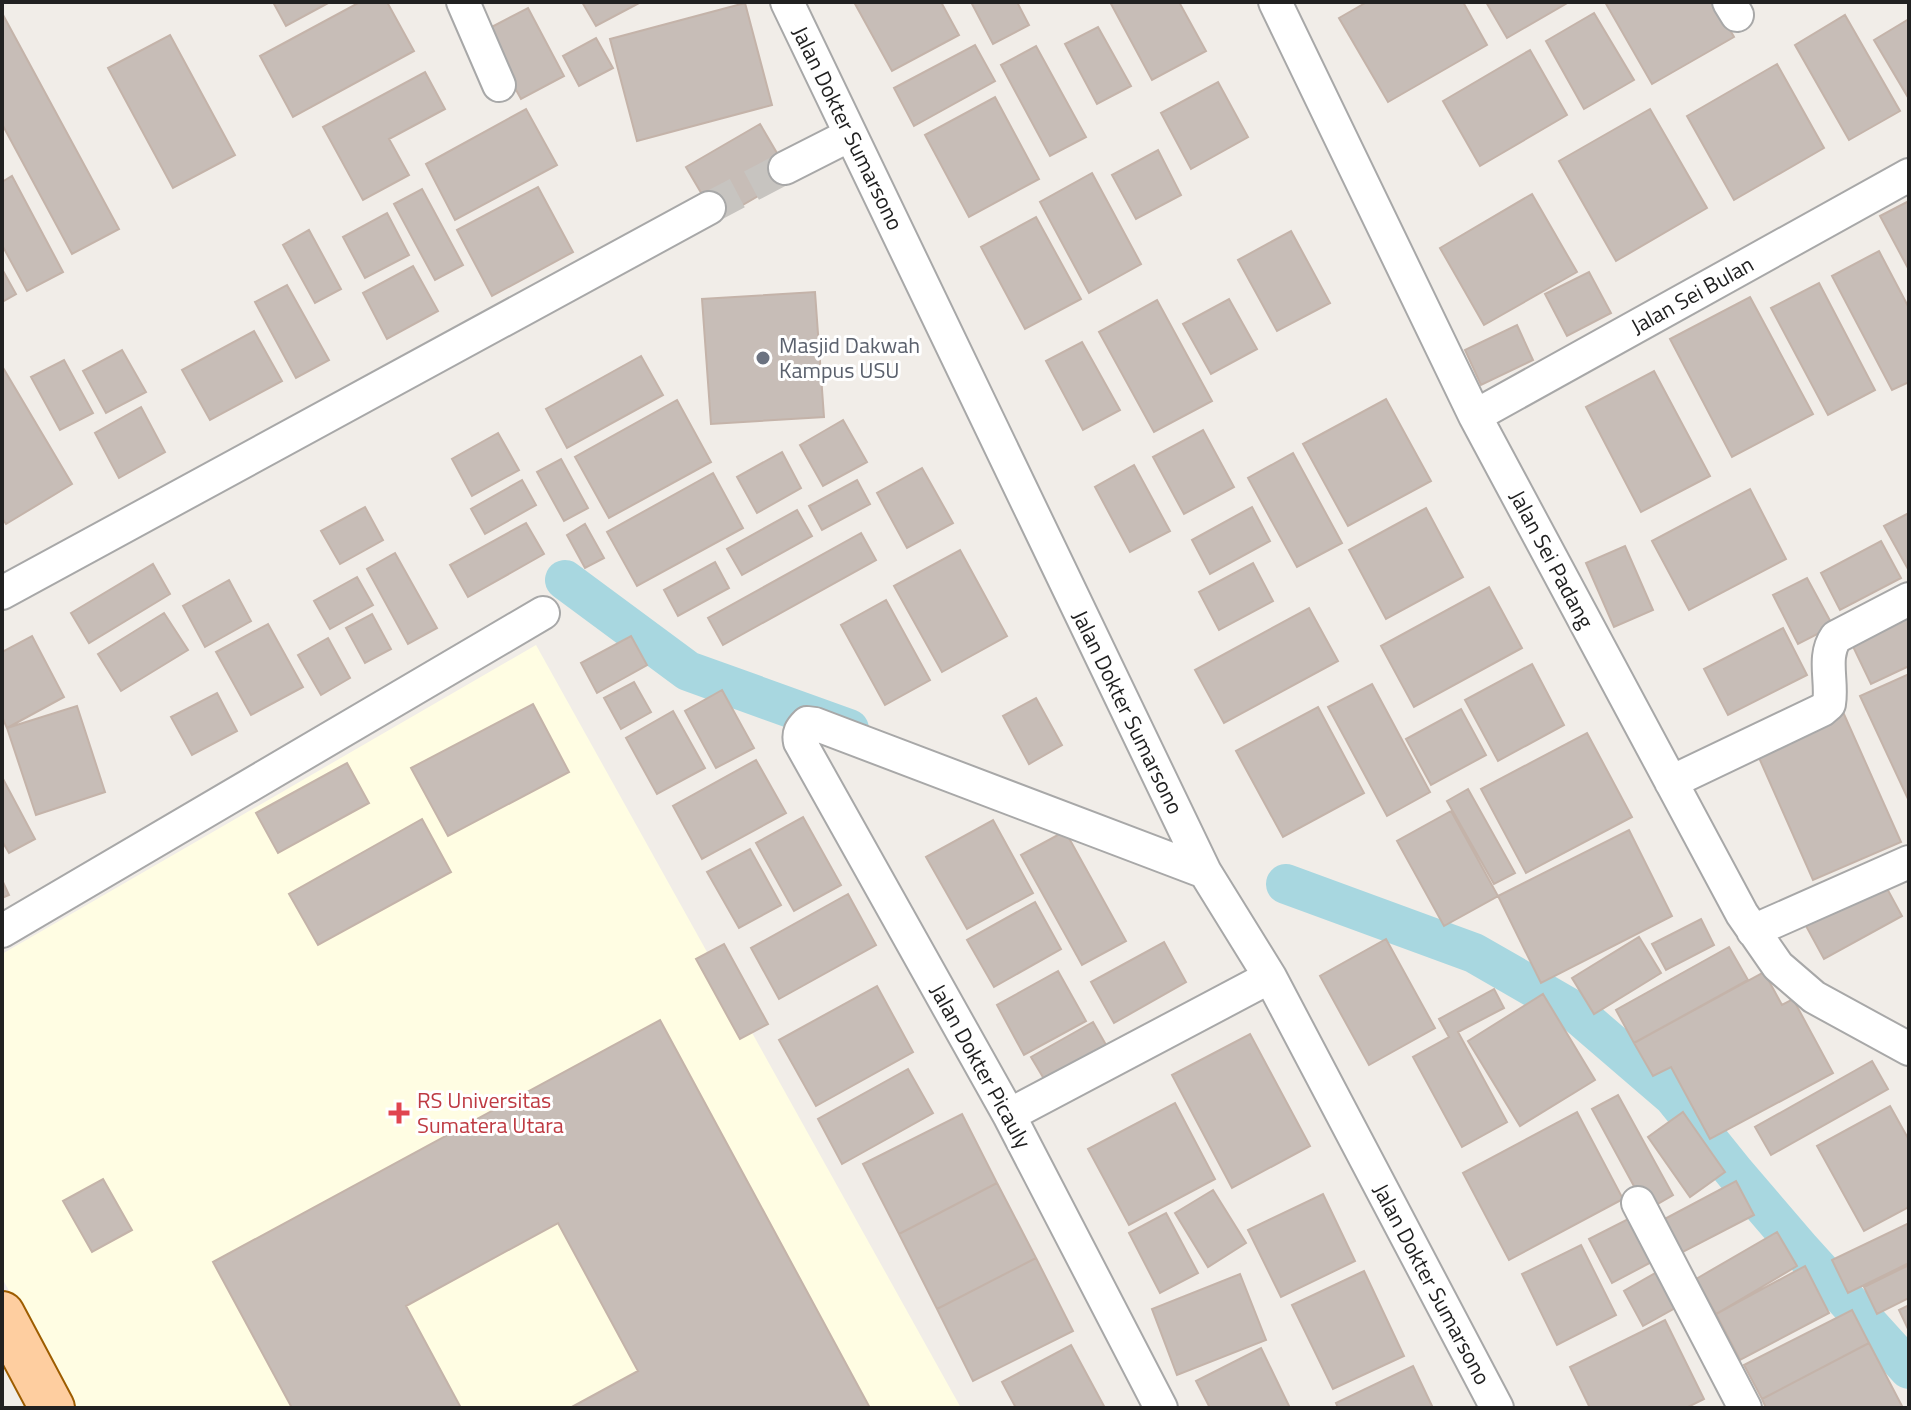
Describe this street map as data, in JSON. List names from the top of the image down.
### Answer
{
  "streets": {
    "street": [
      "Jalan Dokter Sumarsono",
      "Jalan Sei Bulan",
      "Jalan Sei Padang",
      "Jalan Dokter Picauly"
    ]
  },
  "crossings": [
    ["Jalan Dokter Sumarsono", "Jalan Dokter Picauly"],
    ["Jalan Sei Bulan", "Jalan Sei Padang"]
  ],
  "places": {
    "other": ["Masjid Dakwah Kampus USU"],
    "health": ["RS Universitas Sumatera Utara"]
  }
}
